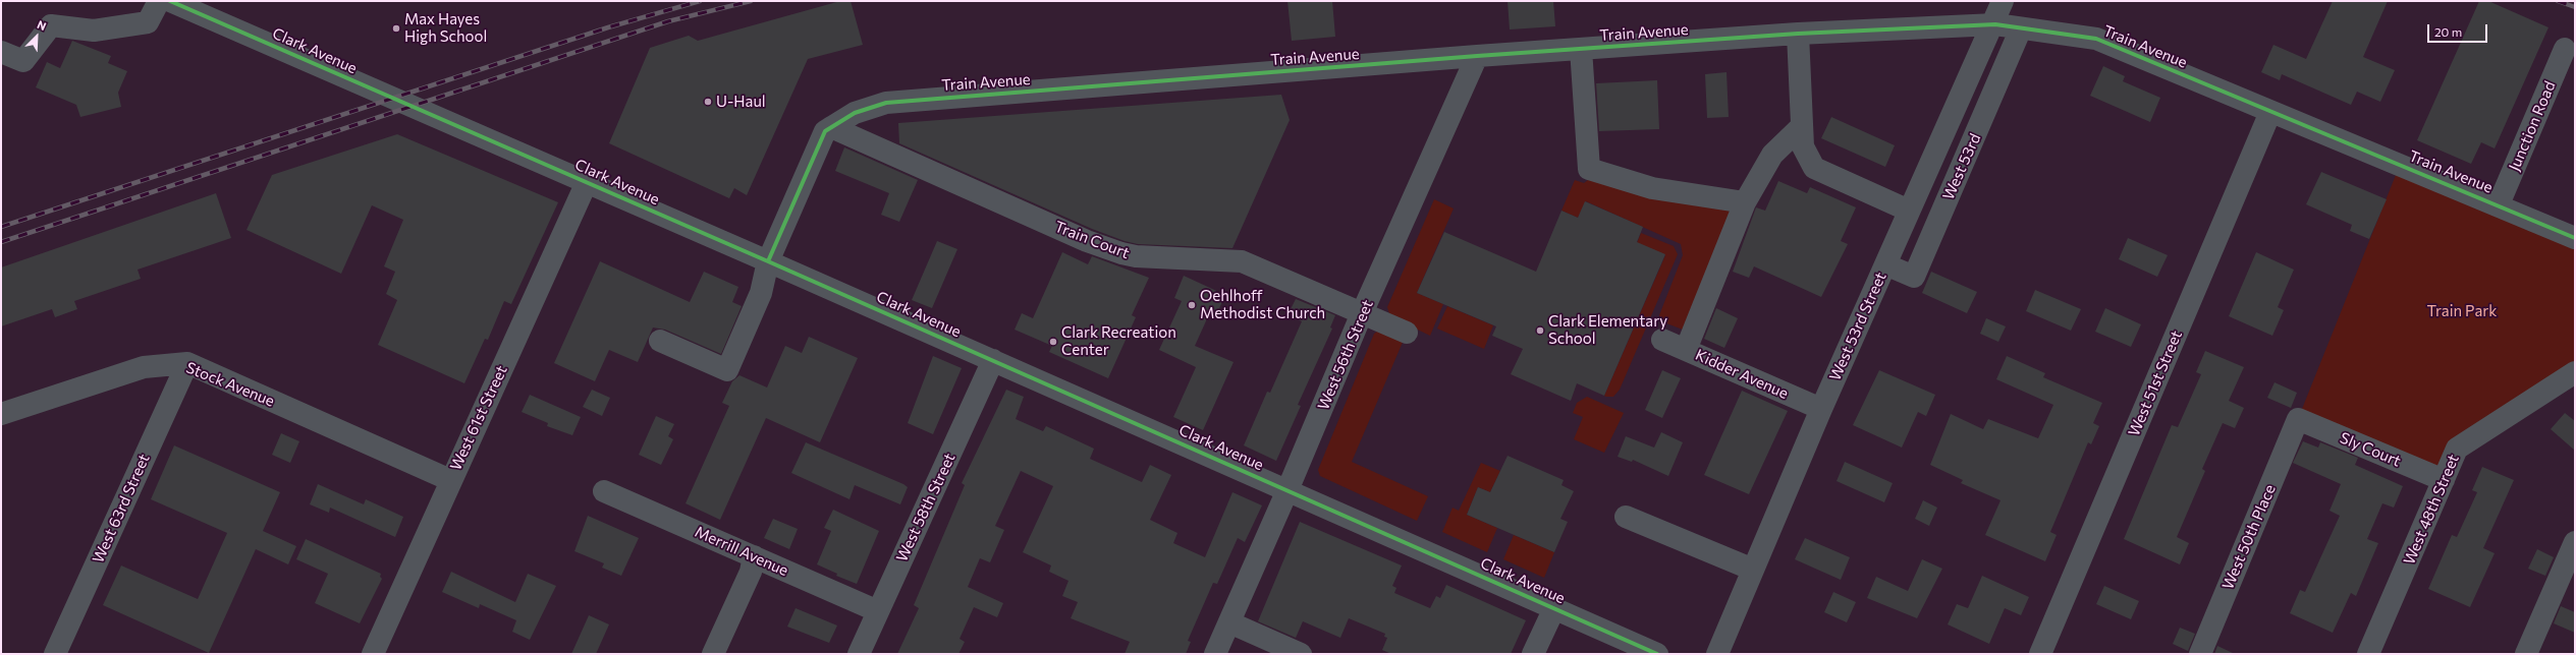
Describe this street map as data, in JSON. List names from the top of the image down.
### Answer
{
  "streets": {
    "street": [
      "Train Avenue",
      "Clark Avenue",
      "Junction Road",
      "West 53rd",
      "Train Court",
      "West 53rd Street",
      "West 56th Street",
      "Kidder Avenue",
      "West 51st Street",
      "Stock Avenue",
      "West 61st Street",
      "Sly Court",
      "West 58th Street",
      "West 63rd Street",
      "West 48th Street",
      "West 50th Place",
      "Merrill Avenue"
    ]
  },
  "crossings": [
    ["Train Avenue", "Clark Avenue"],
    ["Train Avenue", "Junction Road"],
    ["Train Avenue", "West 53rd"],
    ["Train Avenue", "Train Court"],
    ["Train Avenue", "West 56th Street"],
    ["Train Avenue", "West 51st Street"],
    ["Clark Avenue", "West 56th Street"],
    ["Clark Avenue", "West 61st Street"],
    ["Clark Avenue", "West 58th Street"],
    ["West 53rd", "West 53rd Street"],
    ["Train Court", "West 56th Street"],
    ["West 53rd Street", "Kidder Avenue"],
    ["Stock Avenue", "West 61st Street"],
    ["Stock Avenue", "West 63rd Street"],
    ["Sly Court", "West 48th Street"],
    ["Sly Court", "West 50th Place"],
    ["West 58th Street", "Merrill Avenue"]
  ],
  "parks": ["Train Park"],
  "places": [
    "Max Hayes High School",
    "U-Haul",
    "Oehlhoff Methodist Church",
    "Clark Elementary School",
    "Clark Recreation Center"
  ],
  "scale_bar": "20 m",
  "north": "top right"
}
